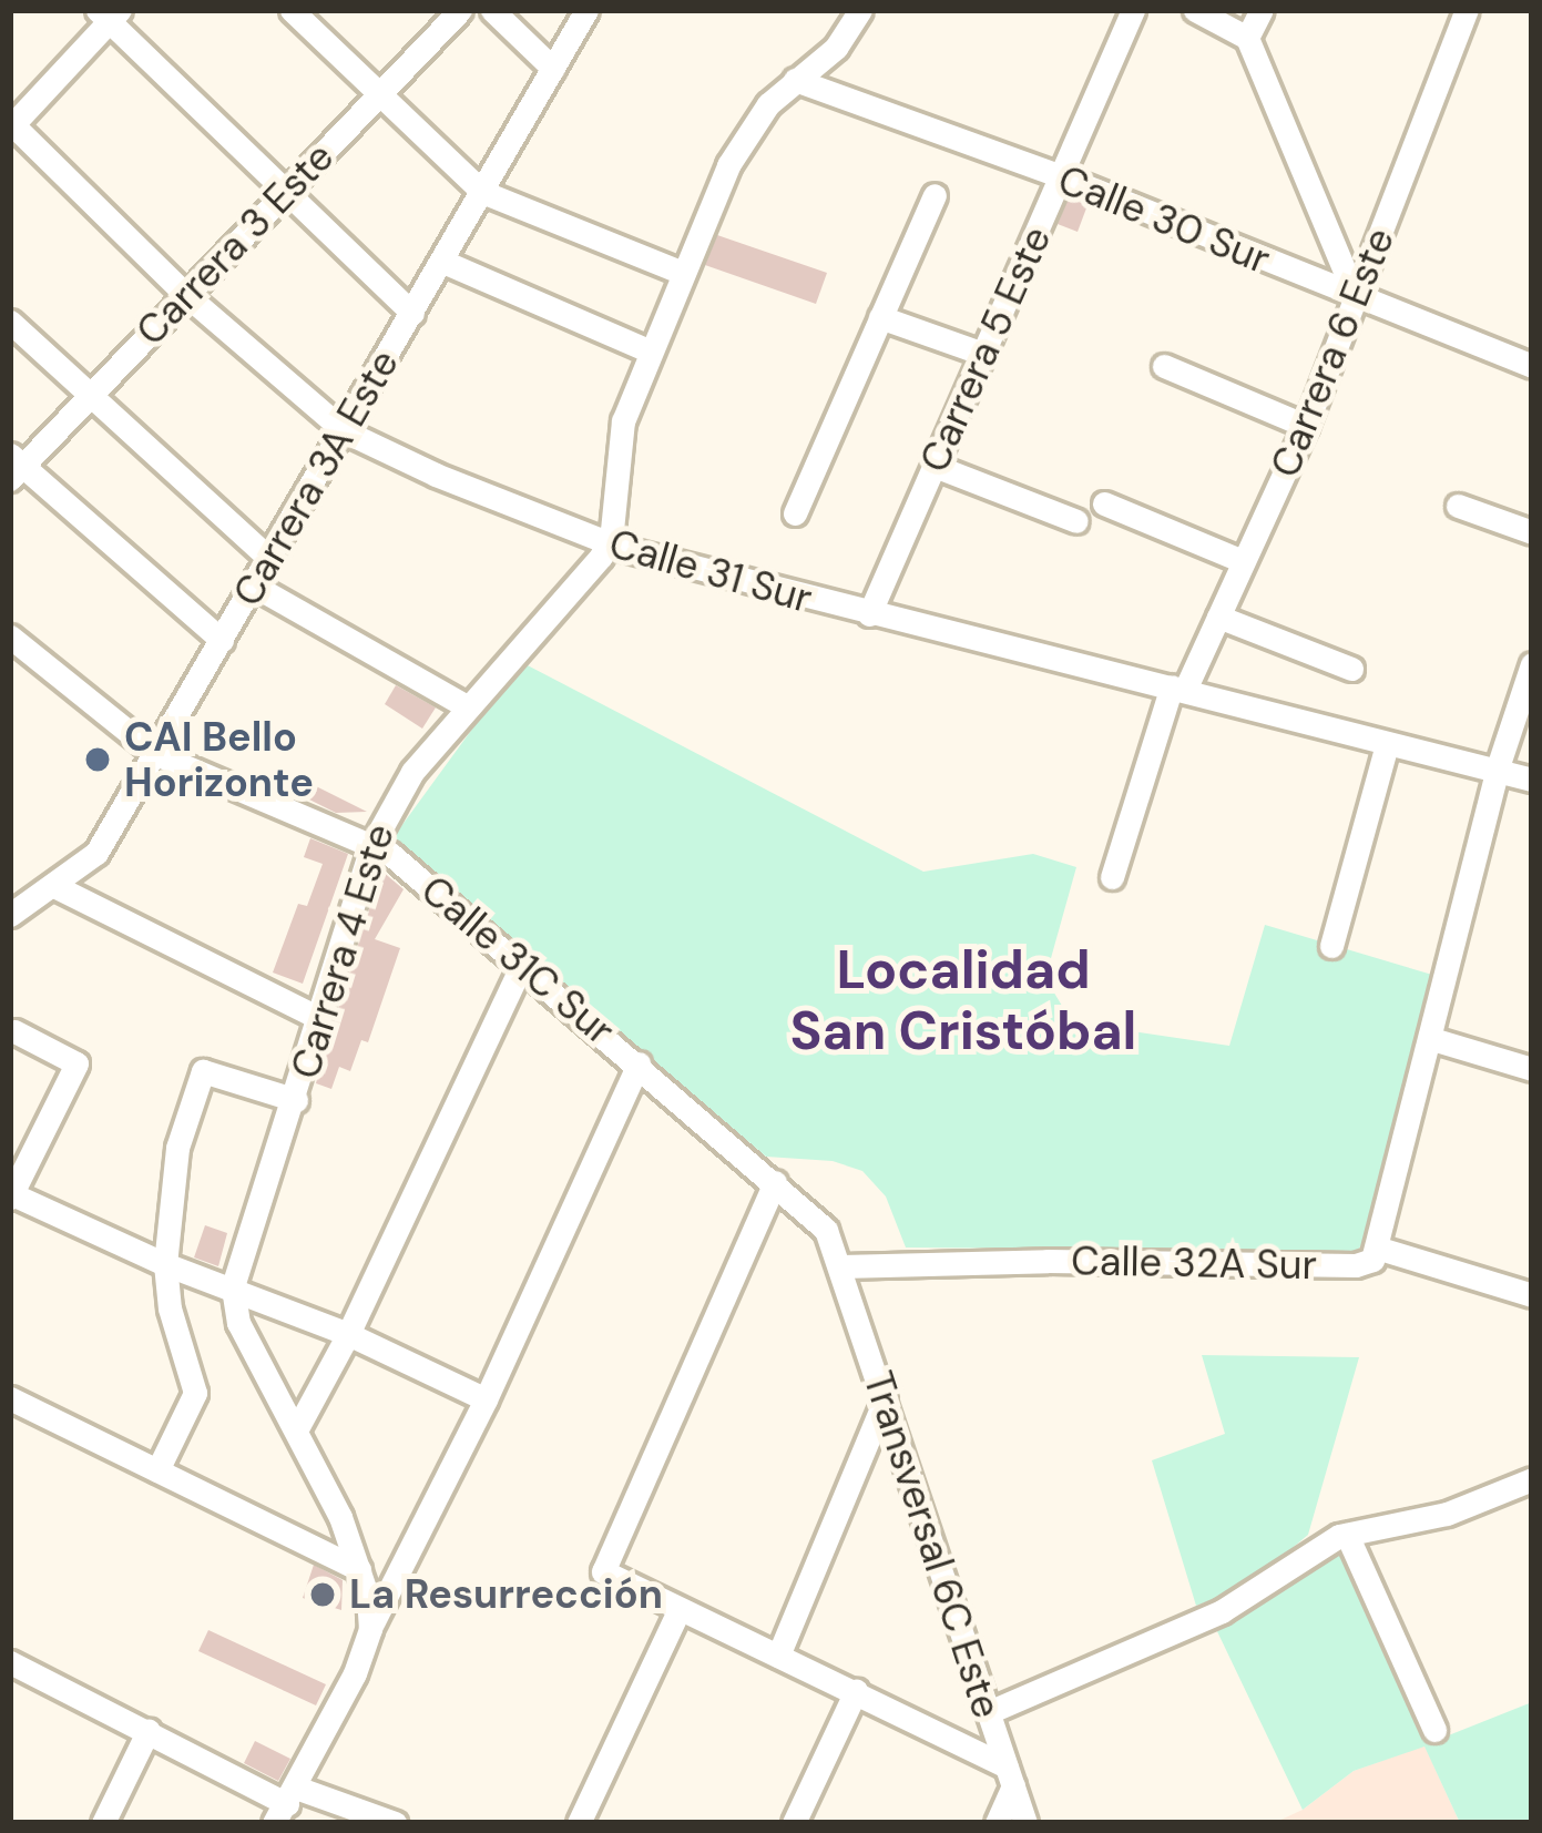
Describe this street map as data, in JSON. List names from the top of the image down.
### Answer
{
  "streets": {
    "street": [
      "Calle 30 Sur",
      "Carrera 3 Este",
      "Carrera 5 Este",
      "Carrera 6 Este",
      "Carrera 3A Este",
      "Calle 31 Sur",
      "Carrera 4 Este",
      "Calle 31C Sur",
      "Calle 32A Sur",
      "Transversal 6C Este"
    ]
  },
  "crossings": [
    ["Calle 30 Sur", "Carrera 5 Este"],
    ["Calle 30 Sur", "Carrera 6 Este"],
    ["Carrera 3 Este", "Calle 31 Sur"],
    ["Carrera 5 Este", "Calle 31 Sur"],
    ["Carrera 6 Este", "Calle 31 Sur"],
    ["Carrera 3A Este", "Calle 31 Sur"],
    ["Carrera 3A Este", "Calle 31C Sur"],
    ["Calle 31 Sur", "Carrera 4 Este"],
    ["Carrera 4 Este", "Calle 31C Sur"],
    ["Calle 31C Sur", "Calle 32A Sur"],
    ["Calle 31C Sur", "Transversal 6C Este"],
    ["Calle 32A Sur", "Transversal 6C Este"]
  ],
  "districts": ["Localidad San Cristóbal"],
  "places": ["CAI Bello Horizonte", "La Resurrección"]
}
